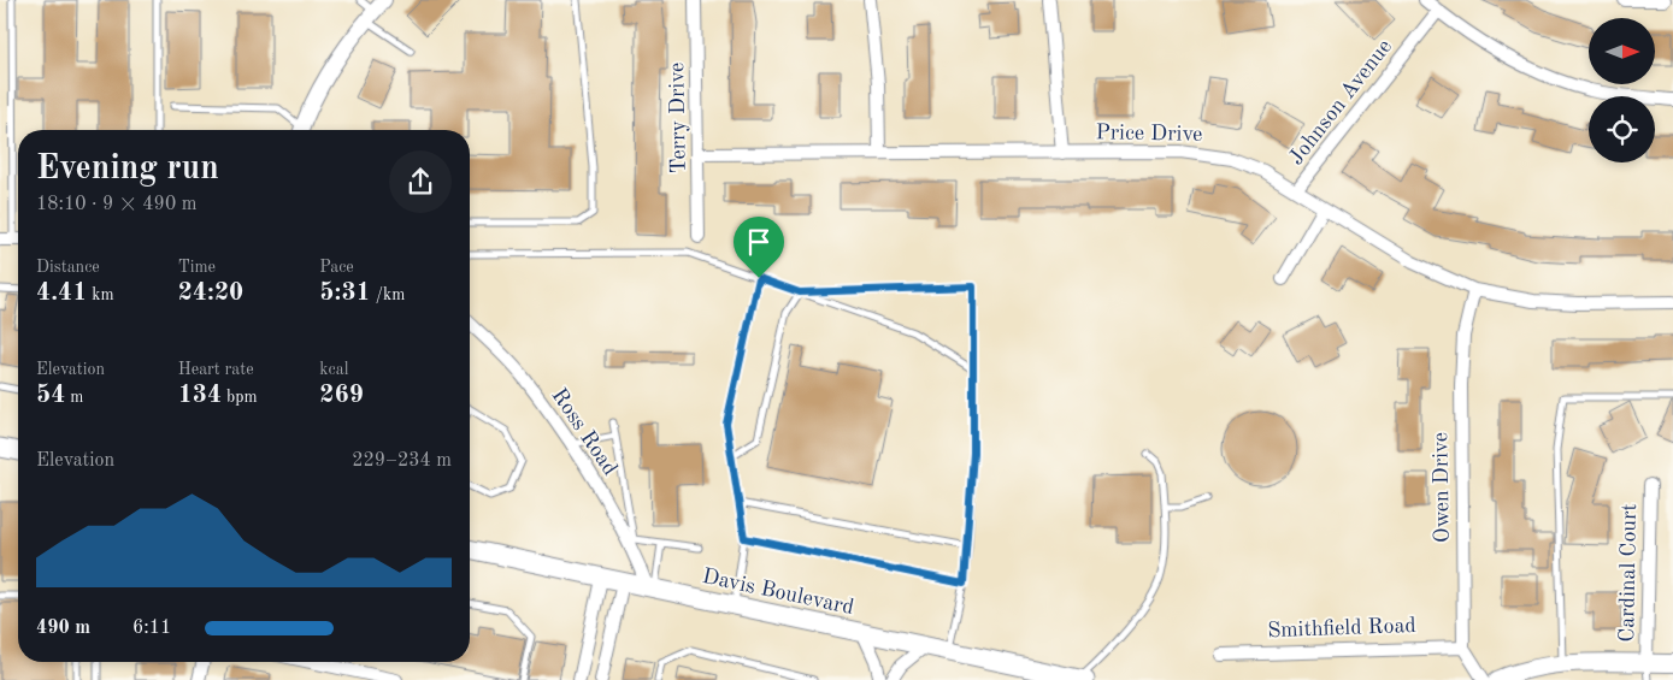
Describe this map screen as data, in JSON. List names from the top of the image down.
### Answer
{
  "streets": {
    "main road": ["Davis Boulevard"],
    "street": [
      "Johnson Avenue",
      "Terry Drive",
      "Price Drive",
      "Ross Road",
      "Owen Drive",
      "Cardinal Court",
      "Smithfield Road"
    ]
  },
  "crossings": [
    ["Johnson Avenue", "Price Drive"],
    ["Terry Drive", "Price Drive"],
    ["Price Drive", "Owen Drive"],
    ["Ross Road", "Davis Boulevard"],
    ["Owen Drive", "Smithfield Road"]
  ],
  "north": "right",
  "page": {
    "heading": ["Evening run", "18:10 · 9 × 490 m"],
    "stats": [
      ["Distance", "4.41 km"],
      ["Time", "24:20"],
      ["Pace", "5:31 /km"],
      ["Elevation", "54 m"],
      ["Heart rate", "134 bpm"],
      ["kcal", "269"]
    ],
    "chart": ["Elevation", "229–234 m"],
    "list": [
      {
        "name": "490 m",
        "note": "6:11"
      }
    ]
  }
}
